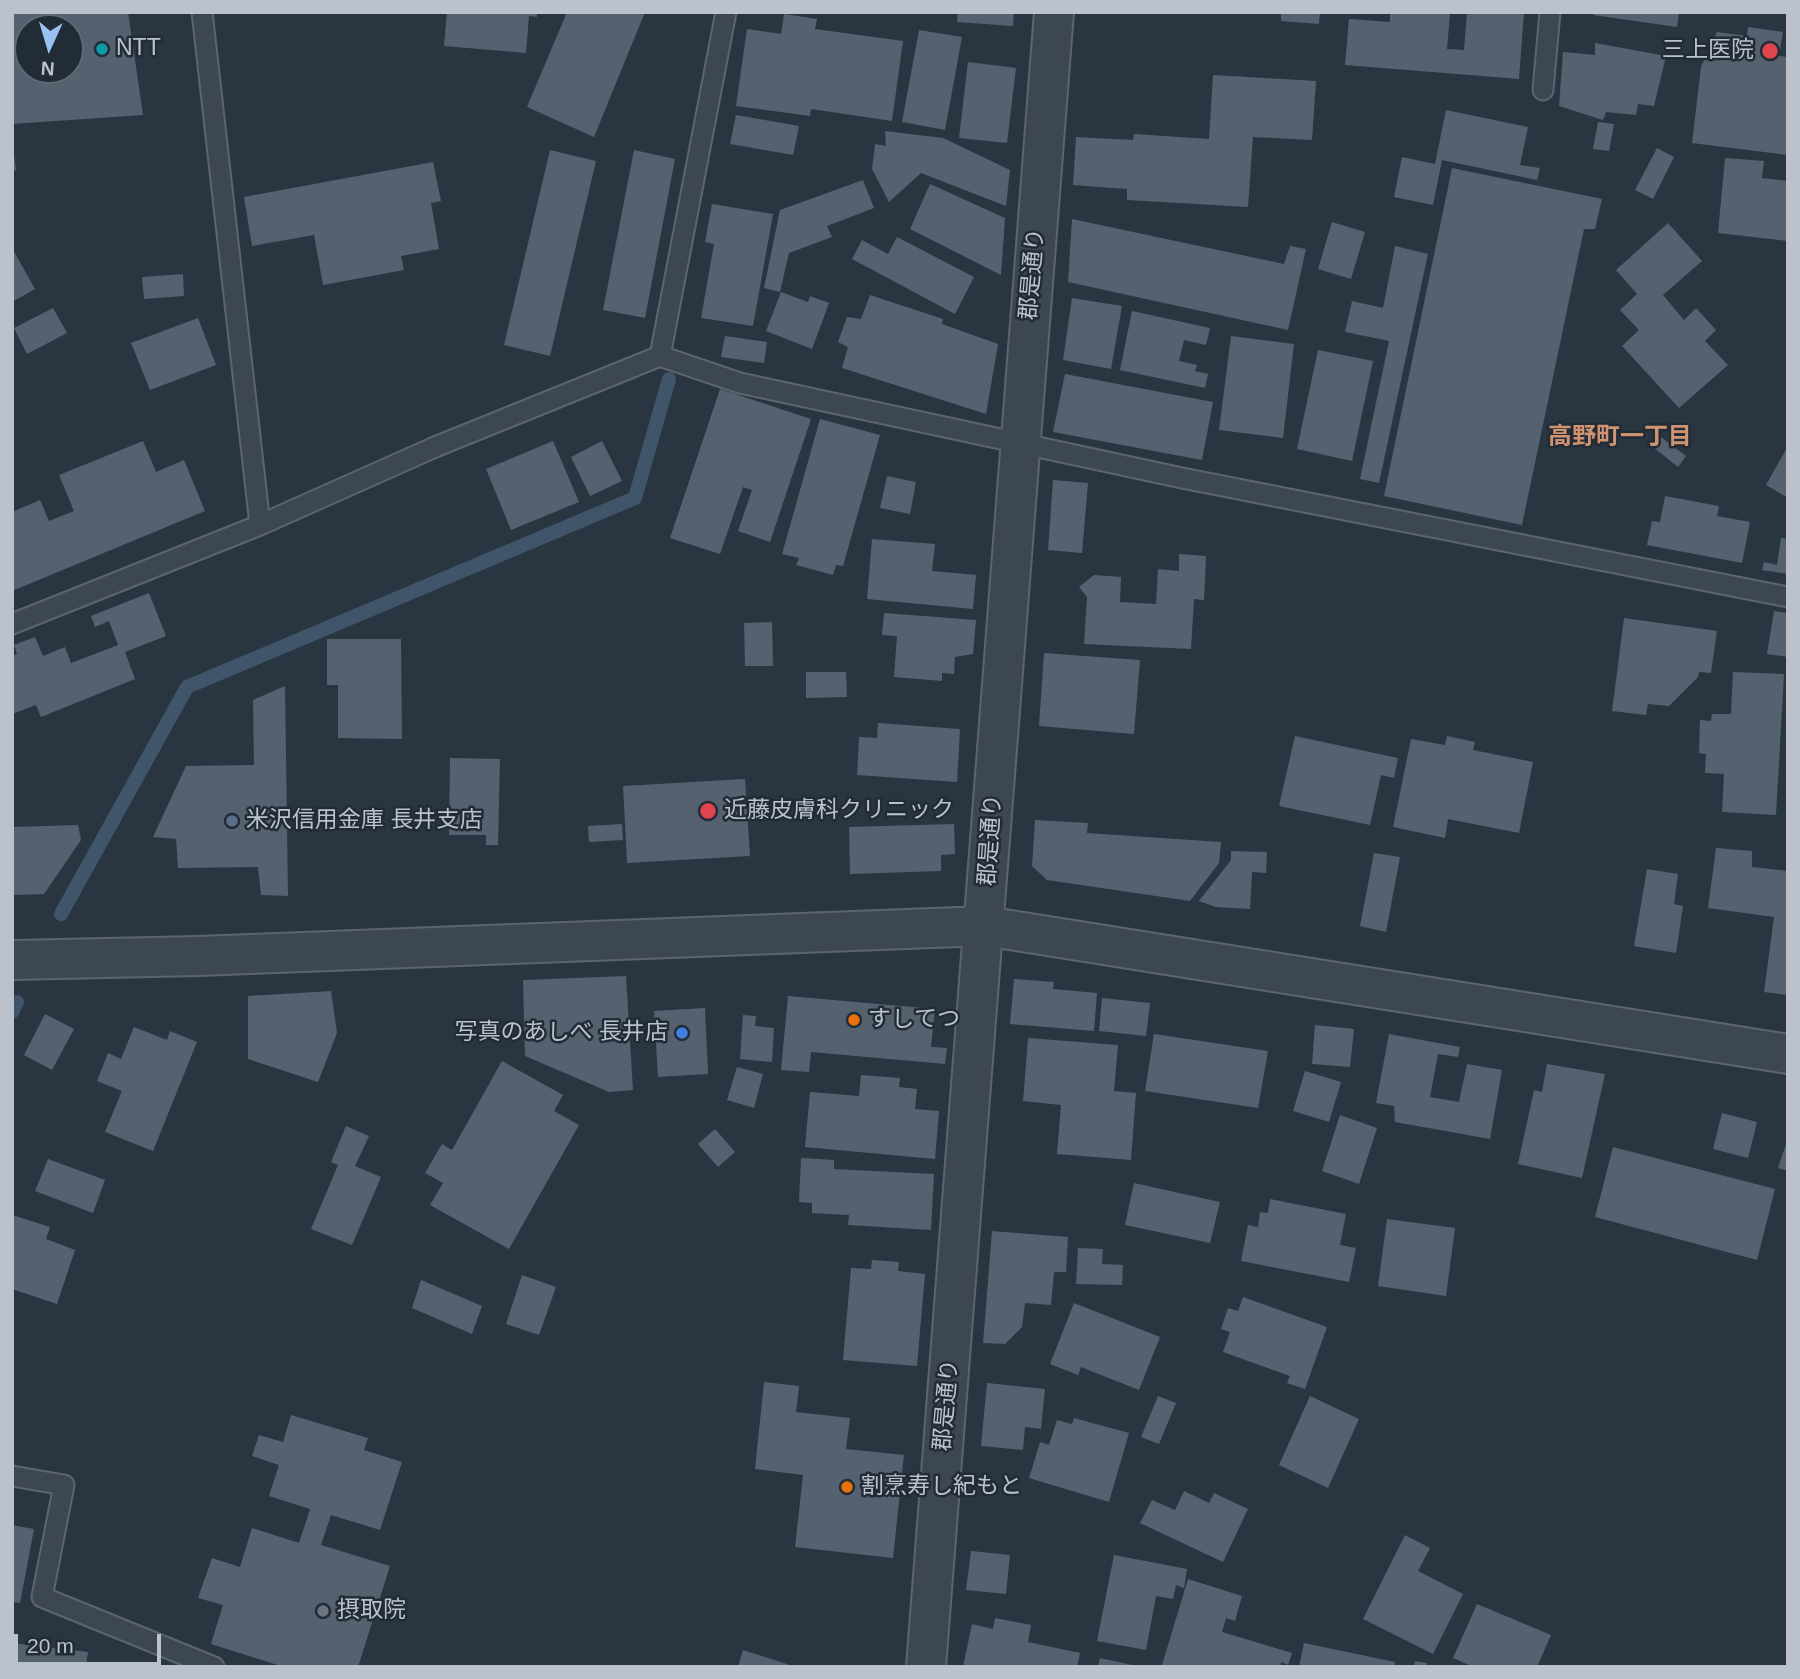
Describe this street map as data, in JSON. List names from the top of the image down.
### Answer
{
  "streets": {
    "street": ["郡是通り"]
  },
  "districts": ["高野町一丁目"],
  "places": [
    "NTT",
    "三上医院",
    "近藤皮膚科クリニック",
    "米沢信用金庫 長井支店",
    "すしてつ",
    "写真のあしべ 長井店",
    "割烹寿し紀もと",
    "摂取院"
  ],
  "scale_bar": "20 m",
  "north": "bottom"
}
